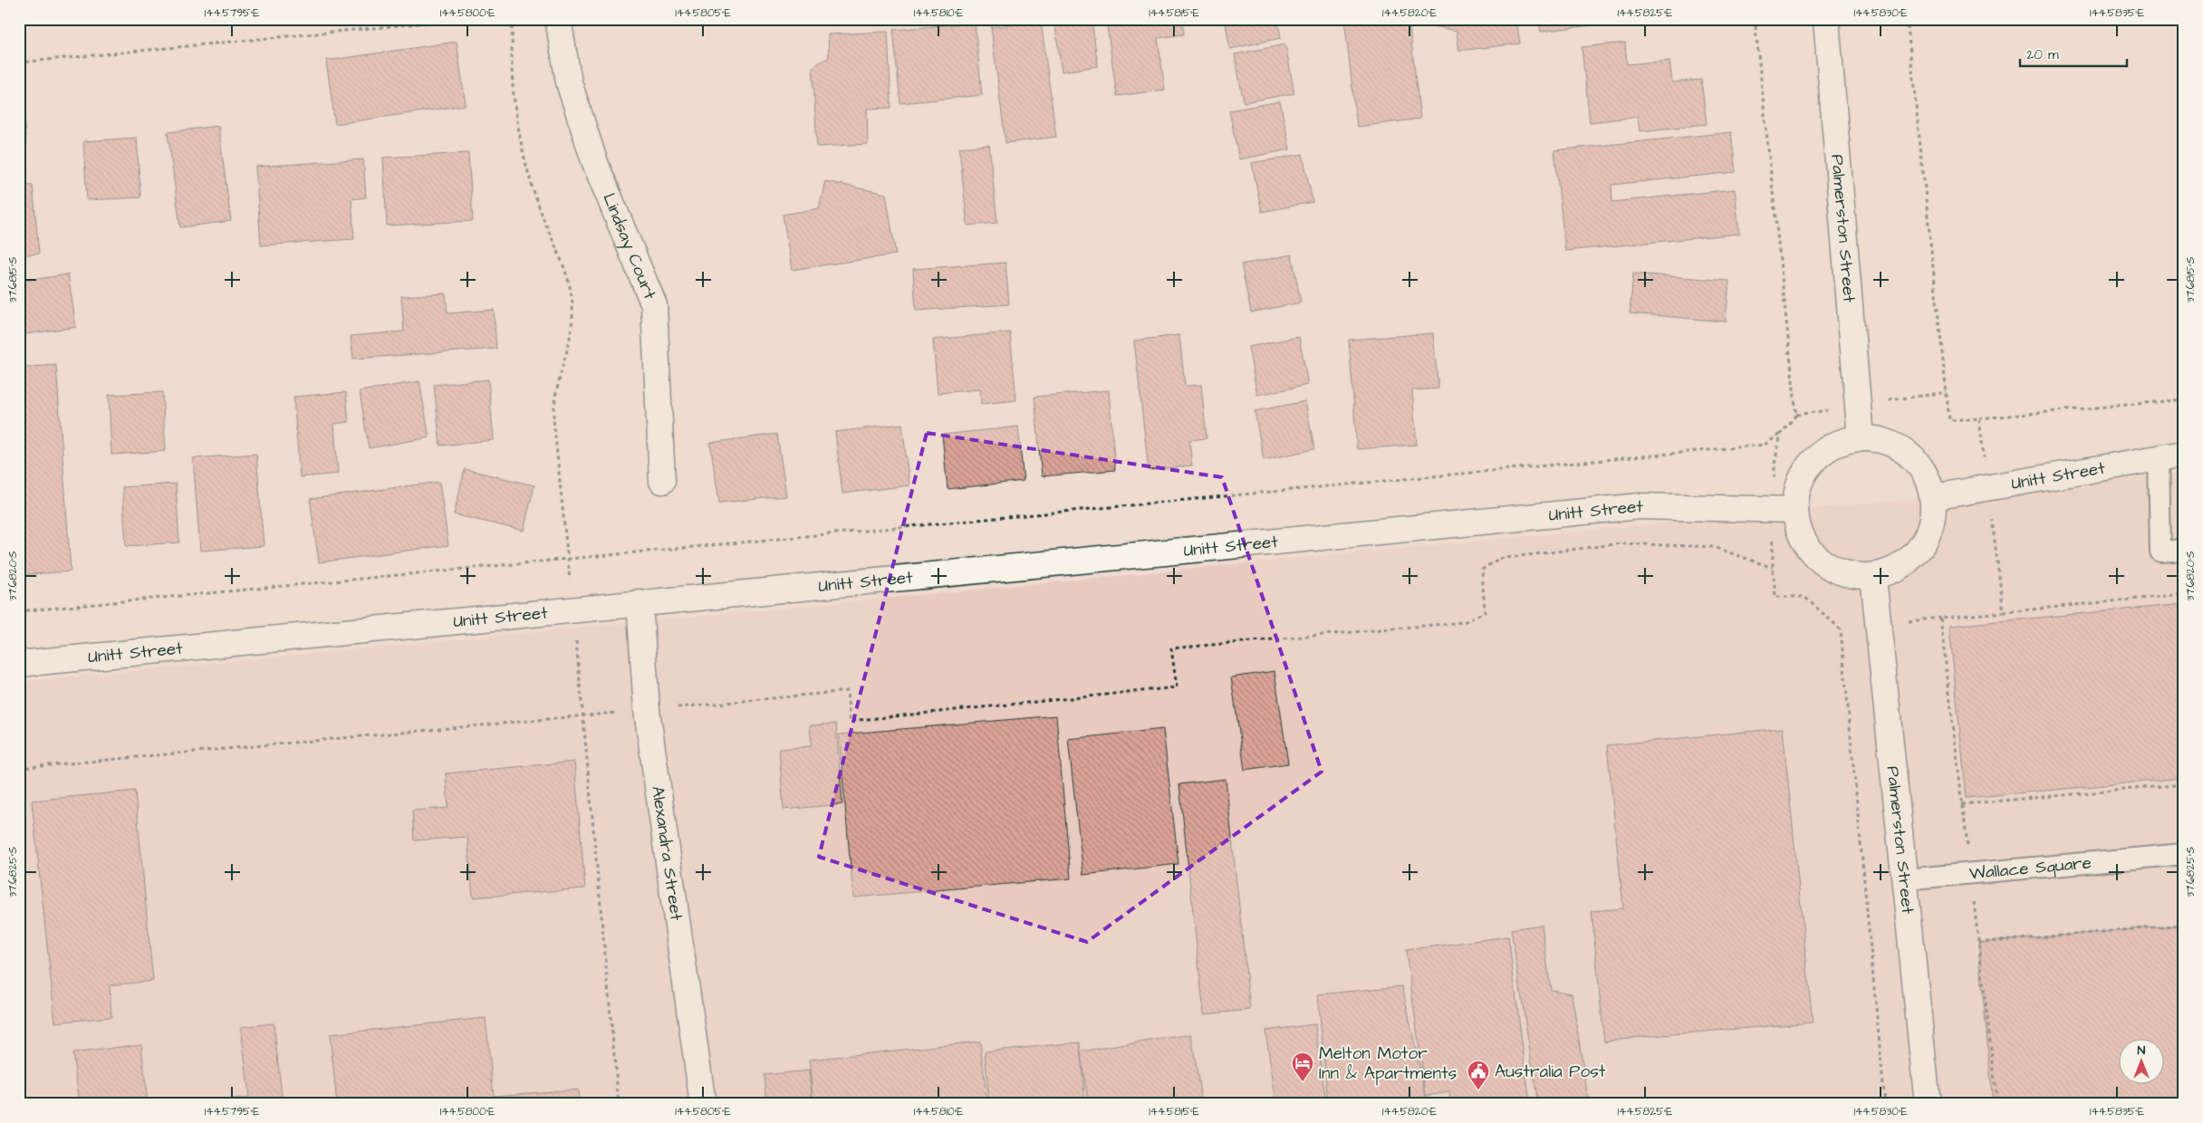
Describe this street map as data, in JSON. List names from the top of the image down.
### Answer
{
  "streets": {
    "street": [
      "Palmerston Street",
      "Lindsay Court",
      "Unitt Street",
      "Alexandra Street"
    ],
    "lane": ["Wallace Square"]
  },
  "crossings": [
    ["Palmerston Street", "Unitt Street"],
    ["Palmerston Street", "Wallace Square"],
    ["Unitt Street", "Alexandra Street"]
  ],
  "places": {
    "hotel": ["Melton Motor Inn & Apartments"],
    "public building": ["Australia Post"]
  },
  "scale_bar": "20 m",
  "north": "top",
  "coordinates": [
    "144.5795°E",
    "144.5800°E",
    "144.5805°E",
    "144.5810°E",
    "144.5815°E",
    "144.5820°E",
    "144.5825°E",
    "144.5830°E",
    "144.5835°E",
    "37.6815°S",
    "37.6820°S",
    "37.6825°S"
  ]
}
